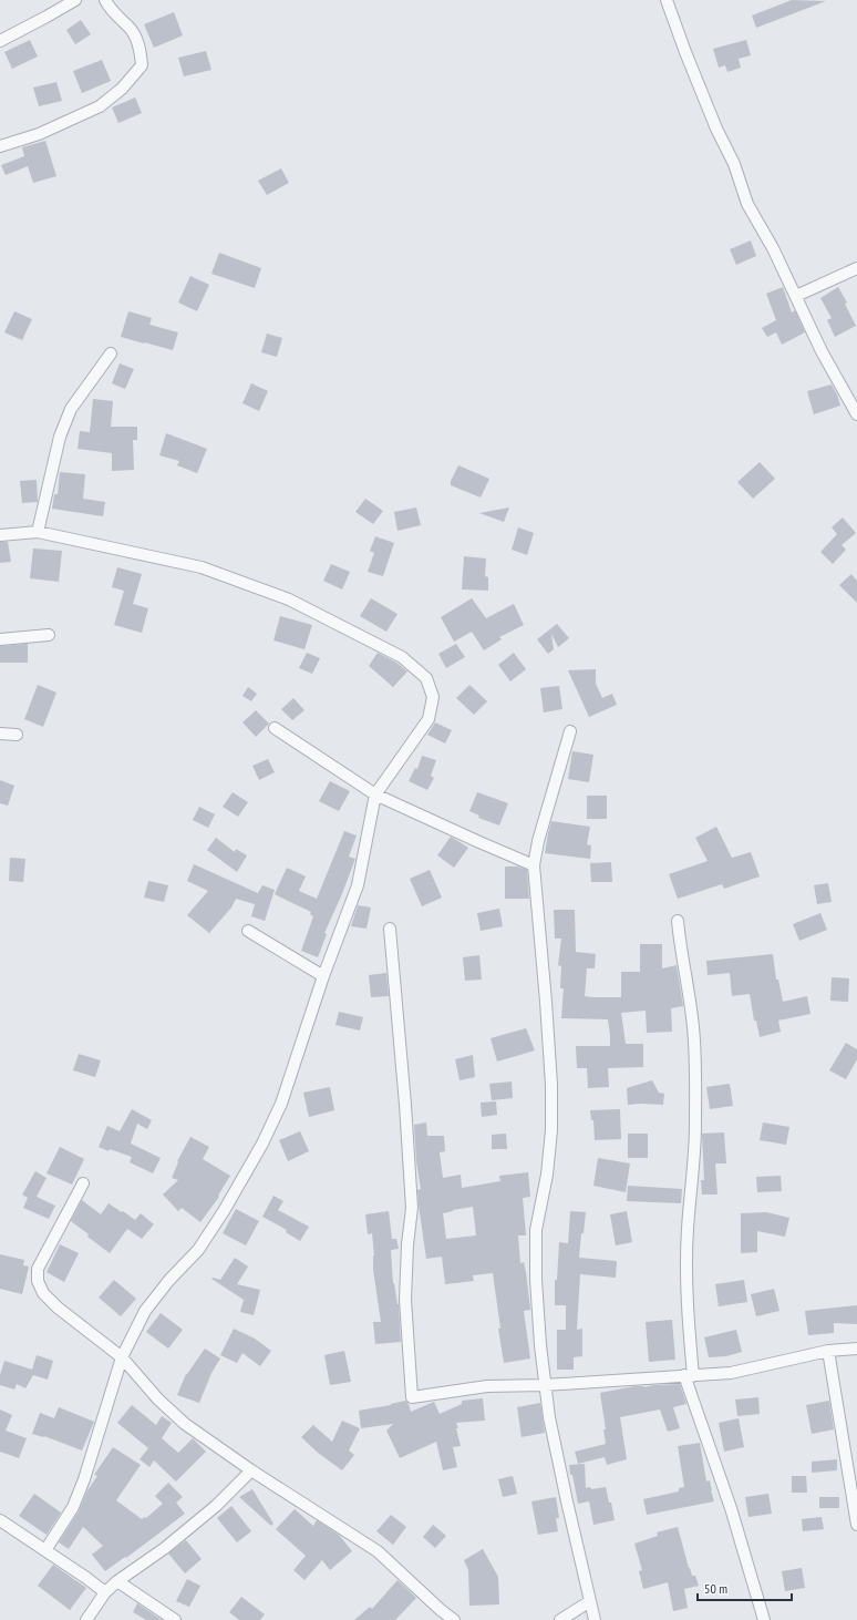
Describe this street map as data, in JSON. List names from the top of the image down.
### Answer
{
  "scale_bar": "50 m"
}
